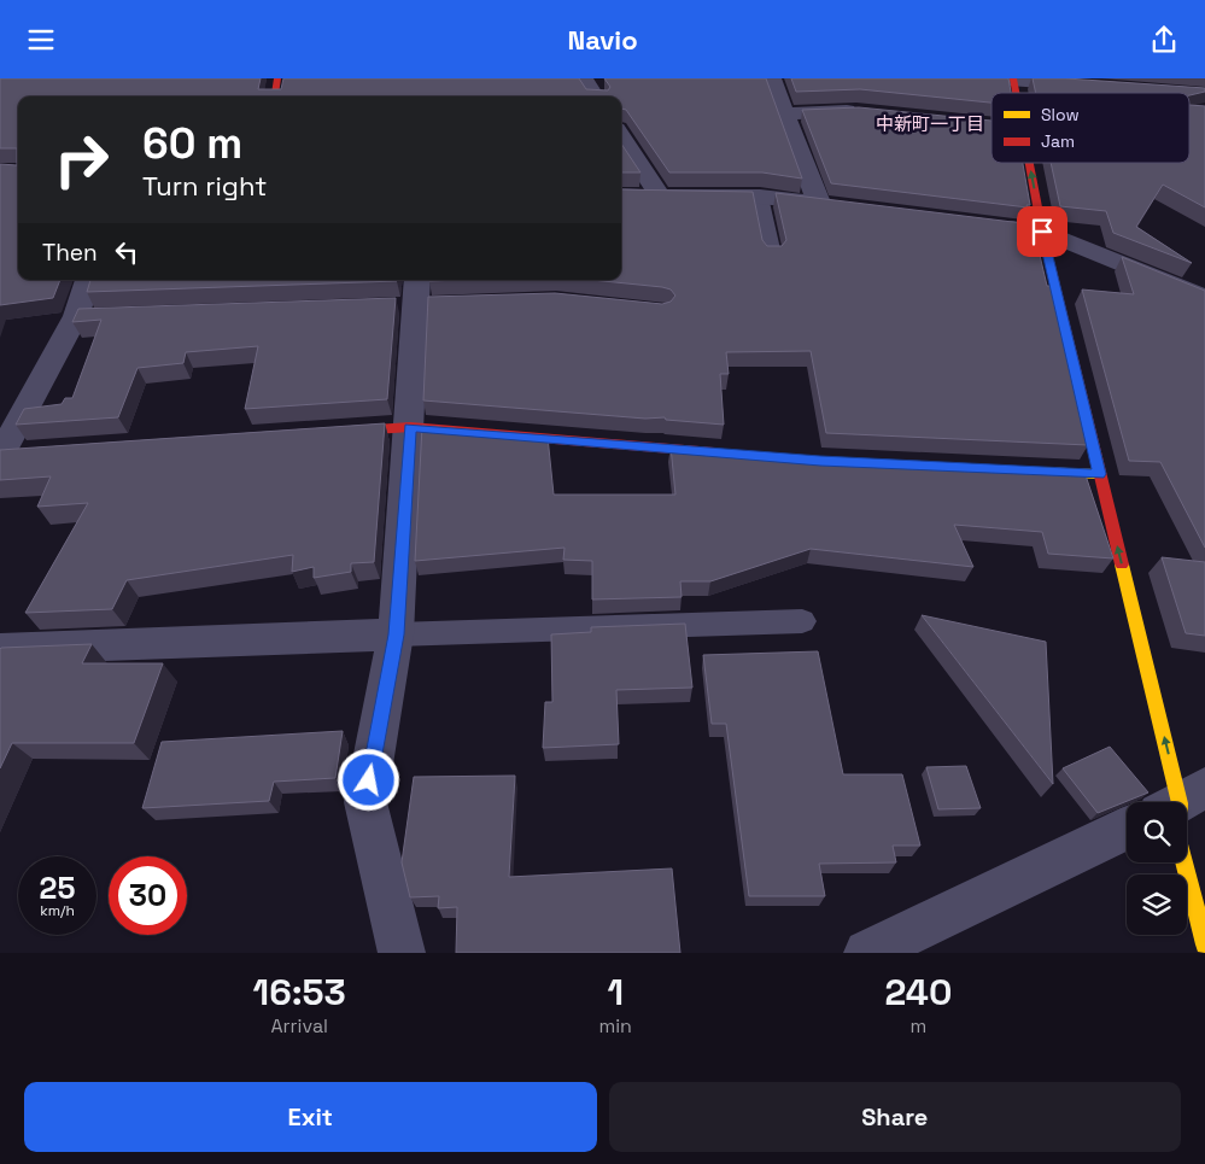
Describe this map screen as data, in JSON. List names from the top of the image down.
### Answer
{
  "districts": ["中新町一丁目"],
  "legend": ["Slow", "Jam"],
  "page": {
    "header": "Navio",
    "turn": ["60 m", "Turn right"],
    "then": "Then",
    "speed": "25 km/h",
    "limit": "30",
    "eta": [
      "16:53",
      "Arrival",
      "1",
      "min",
      "240",
      "m"
    ],
    "buttons": ["Exit", "Share"]
  }
}
